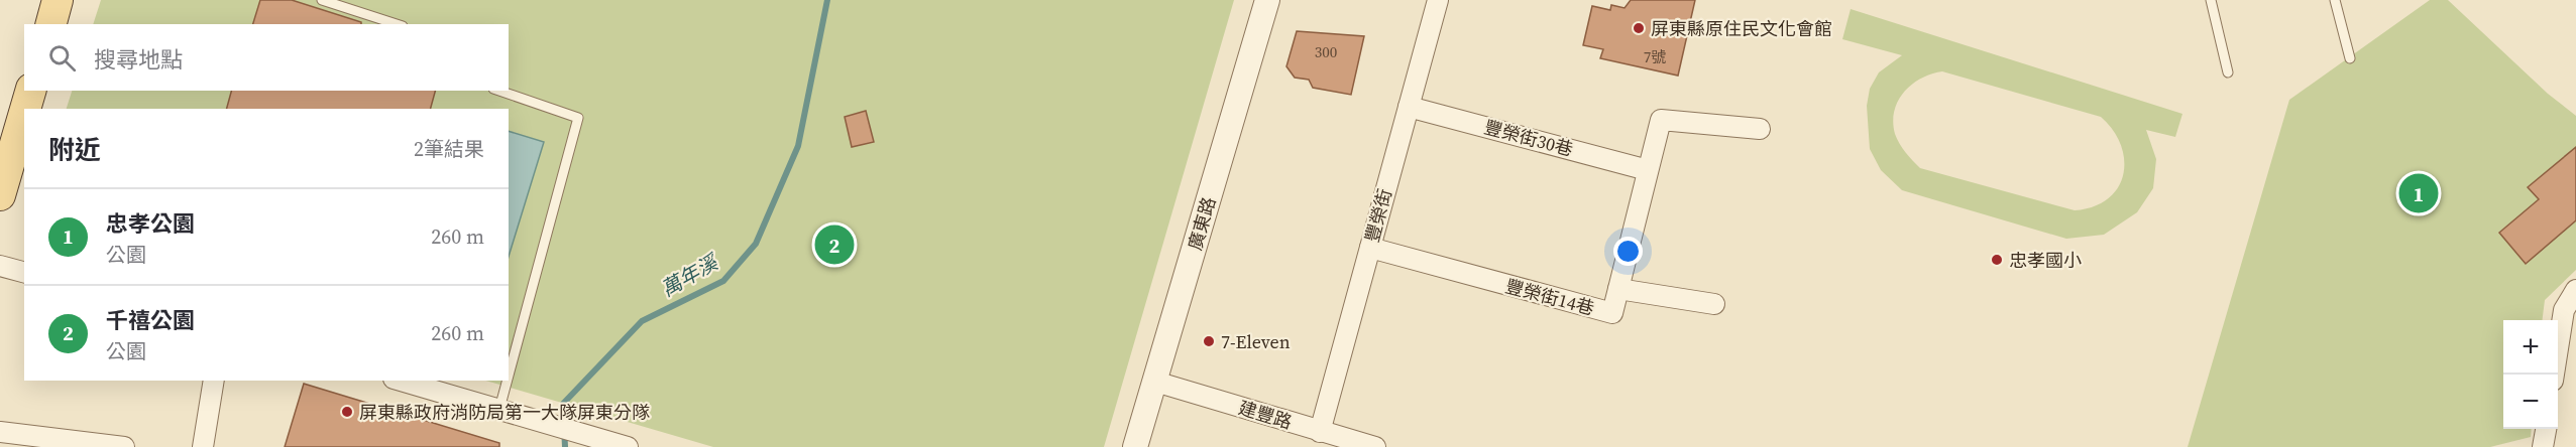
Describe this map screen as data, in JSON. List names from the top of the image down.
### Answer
{
  "streets": {
    "street": [
      "豐榮街30巷",
      "豐榮街",
      "廣東路",
      "豐榮街14巷",
      "建豐路"
    ]
  },
  "crossings": [
    ["豐榮街30巷", "豐榮街"],
    ["豐榮街", "豐榮街14巷"],
    ["豐榮街", "建豐路"],
    ["廣東路", "建豐路"]
  ],
  "water": ["萬年溪"],
  "places": [
    "屏東縣原住民文化會館",
    "忠孝國小",
    "7-Eleven",
    "屏東縣政府消防局第一大隊屏東分隊"
  ],
  "house_numbers": ["300", "7號"],
  "page": {
    "search": "搜尋地點",
    "heading": ["附近", "2筆結果"],
    "pins": ["1", "2"],
    "list": [
      {
        "mark": "1",
        "name": "忠孝公園",
        "note": "公園",
        "value": "260 m"
      },
      {
        "mark": "2",
        "name": "千禧公園",
        "note": "公園",
        "value": "260 m"
      }
    ],
    "map_buttons": ["+", "−"]
  }
}
